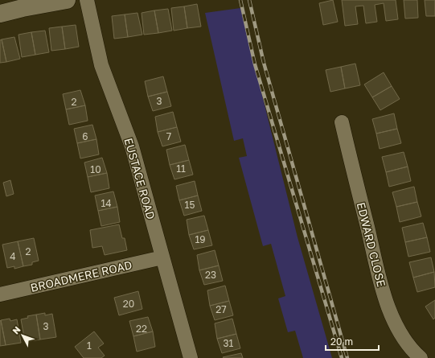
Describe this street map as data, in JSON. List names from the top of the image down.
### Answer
{
  "streets": {
    "street": ["EUSTACE ROAD", "EDWARD CLOSE", "BROADMERE ROAD"]
  },
  "crossings": [
    ["EUSTACE ROAD", "BROADMERE ROAD"]
  ],
  "house_numbers": [
    "3",
    "2",
    "6",
    "7",
    "11",
    "10",
    "14",
    "15",
    "19",
    "2",
    "4",
    "23",
    "20",
    "27",
    "3",
    "22",
    "31",
    "1"
  ],
  "scale_bar": "20 m",
  "north": "top left"
}
